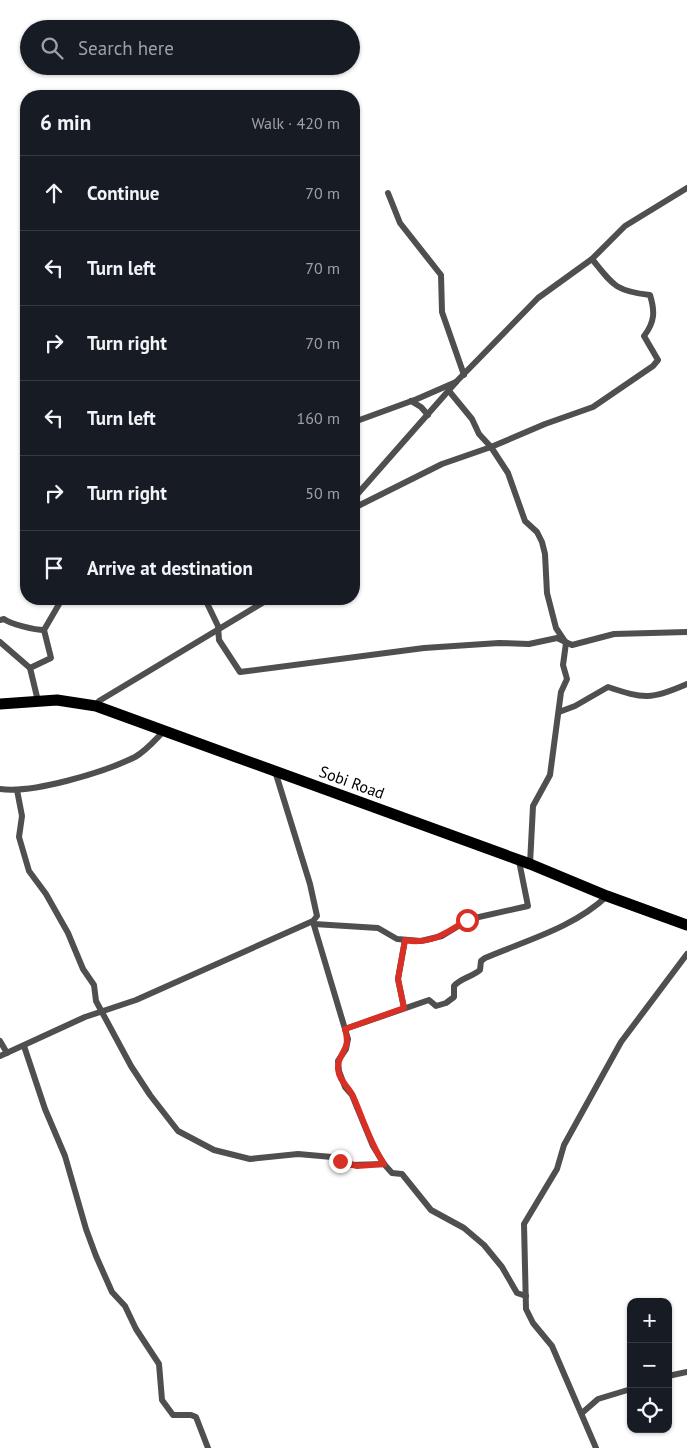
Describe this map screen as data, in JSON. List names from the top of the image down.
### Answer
{
  "streets": {
    "highway": ["Sobi Road"]
  },
  "page": {
    "search": "Search here",
    "heading": ["6 min", "Walk · 420 m"],
    "list": [
      ["Continue", "70 m"],
      ["Turn left", "70 m"],
      ["Turn right", "70 m"],
      ["Turn left", "160 m"],
      ["Turn right", "50 m"],
      "Arrive at destination"
    ],
    "map_buttons": ["+", "−"]
  }
}
